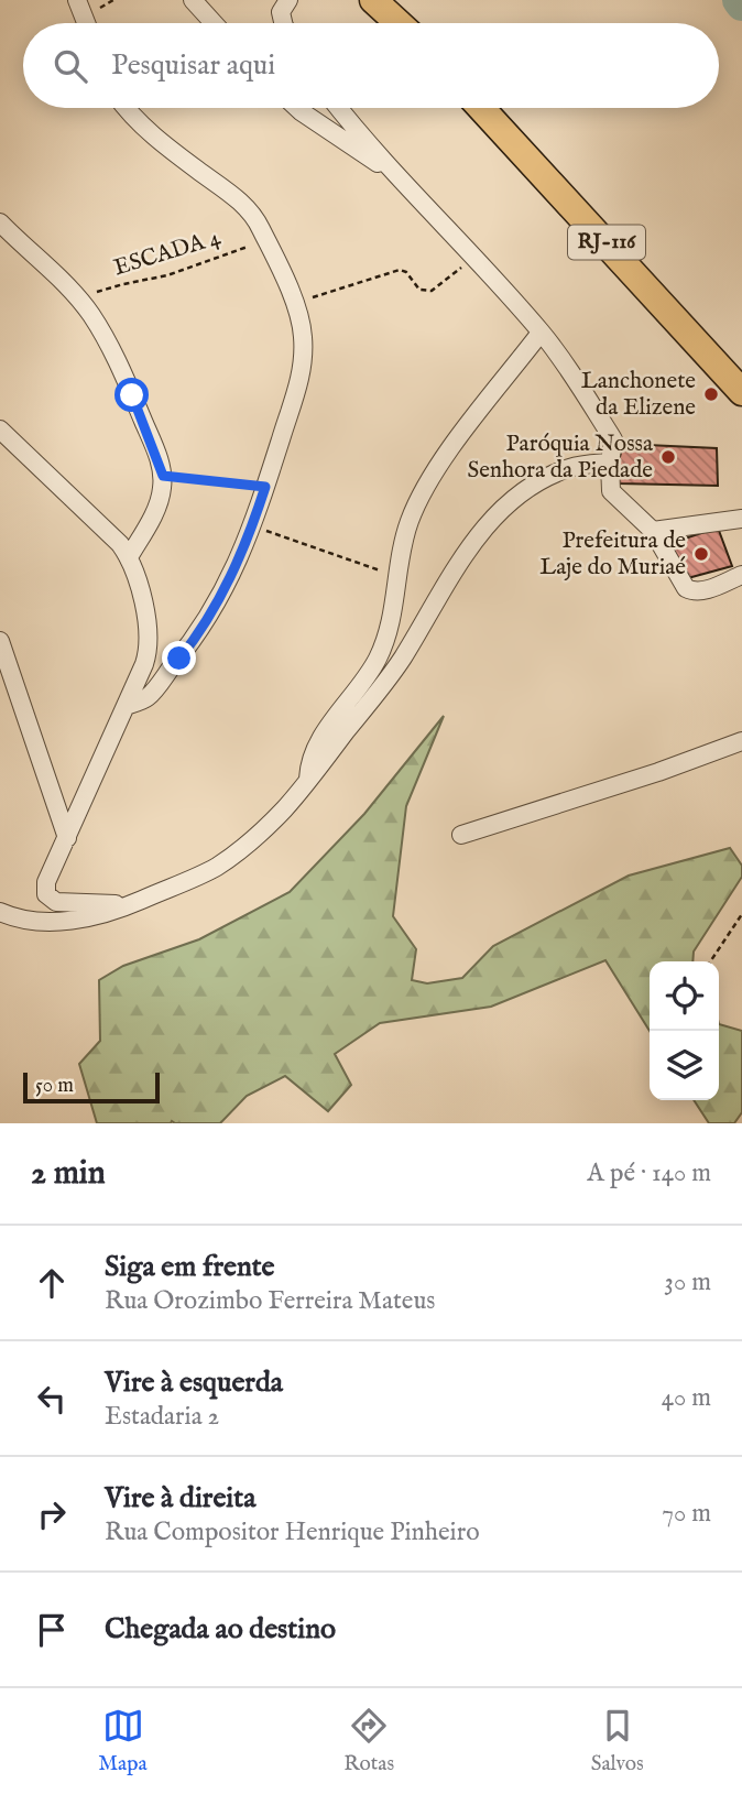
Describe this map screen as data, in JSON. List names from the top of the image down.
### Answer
{
  "streets": {
    "main road": ["RJ-116"],
    "path": ["ESCADA 4"]
  },
  "places": ["Lanchonete da Elizene", "Paróquia Nossa Senhora da Piedade", "Prefeitura de Laje do Muriaé"],
  "scale_bar": "50 m",
  "page": {
    "search": "Pesquisar aqui",
    "scale": "50 m",
    "heading": ["2 min", "A pé · 140 m"],
    "list": [
      ["Siga em frente", "Rua Orozimbo Ferreira Mateus", "30 m"],
      ["Vire à esquerda", "Estadaria 2", "40 m"],
      ["Vire à direita", "Rua Compositor Henrique Pinheiro", "70 m"],
      "Chegada ao destino"
    ],
    "nav": ["Mapa", "Rotas", "Salvos"]
  }
}
